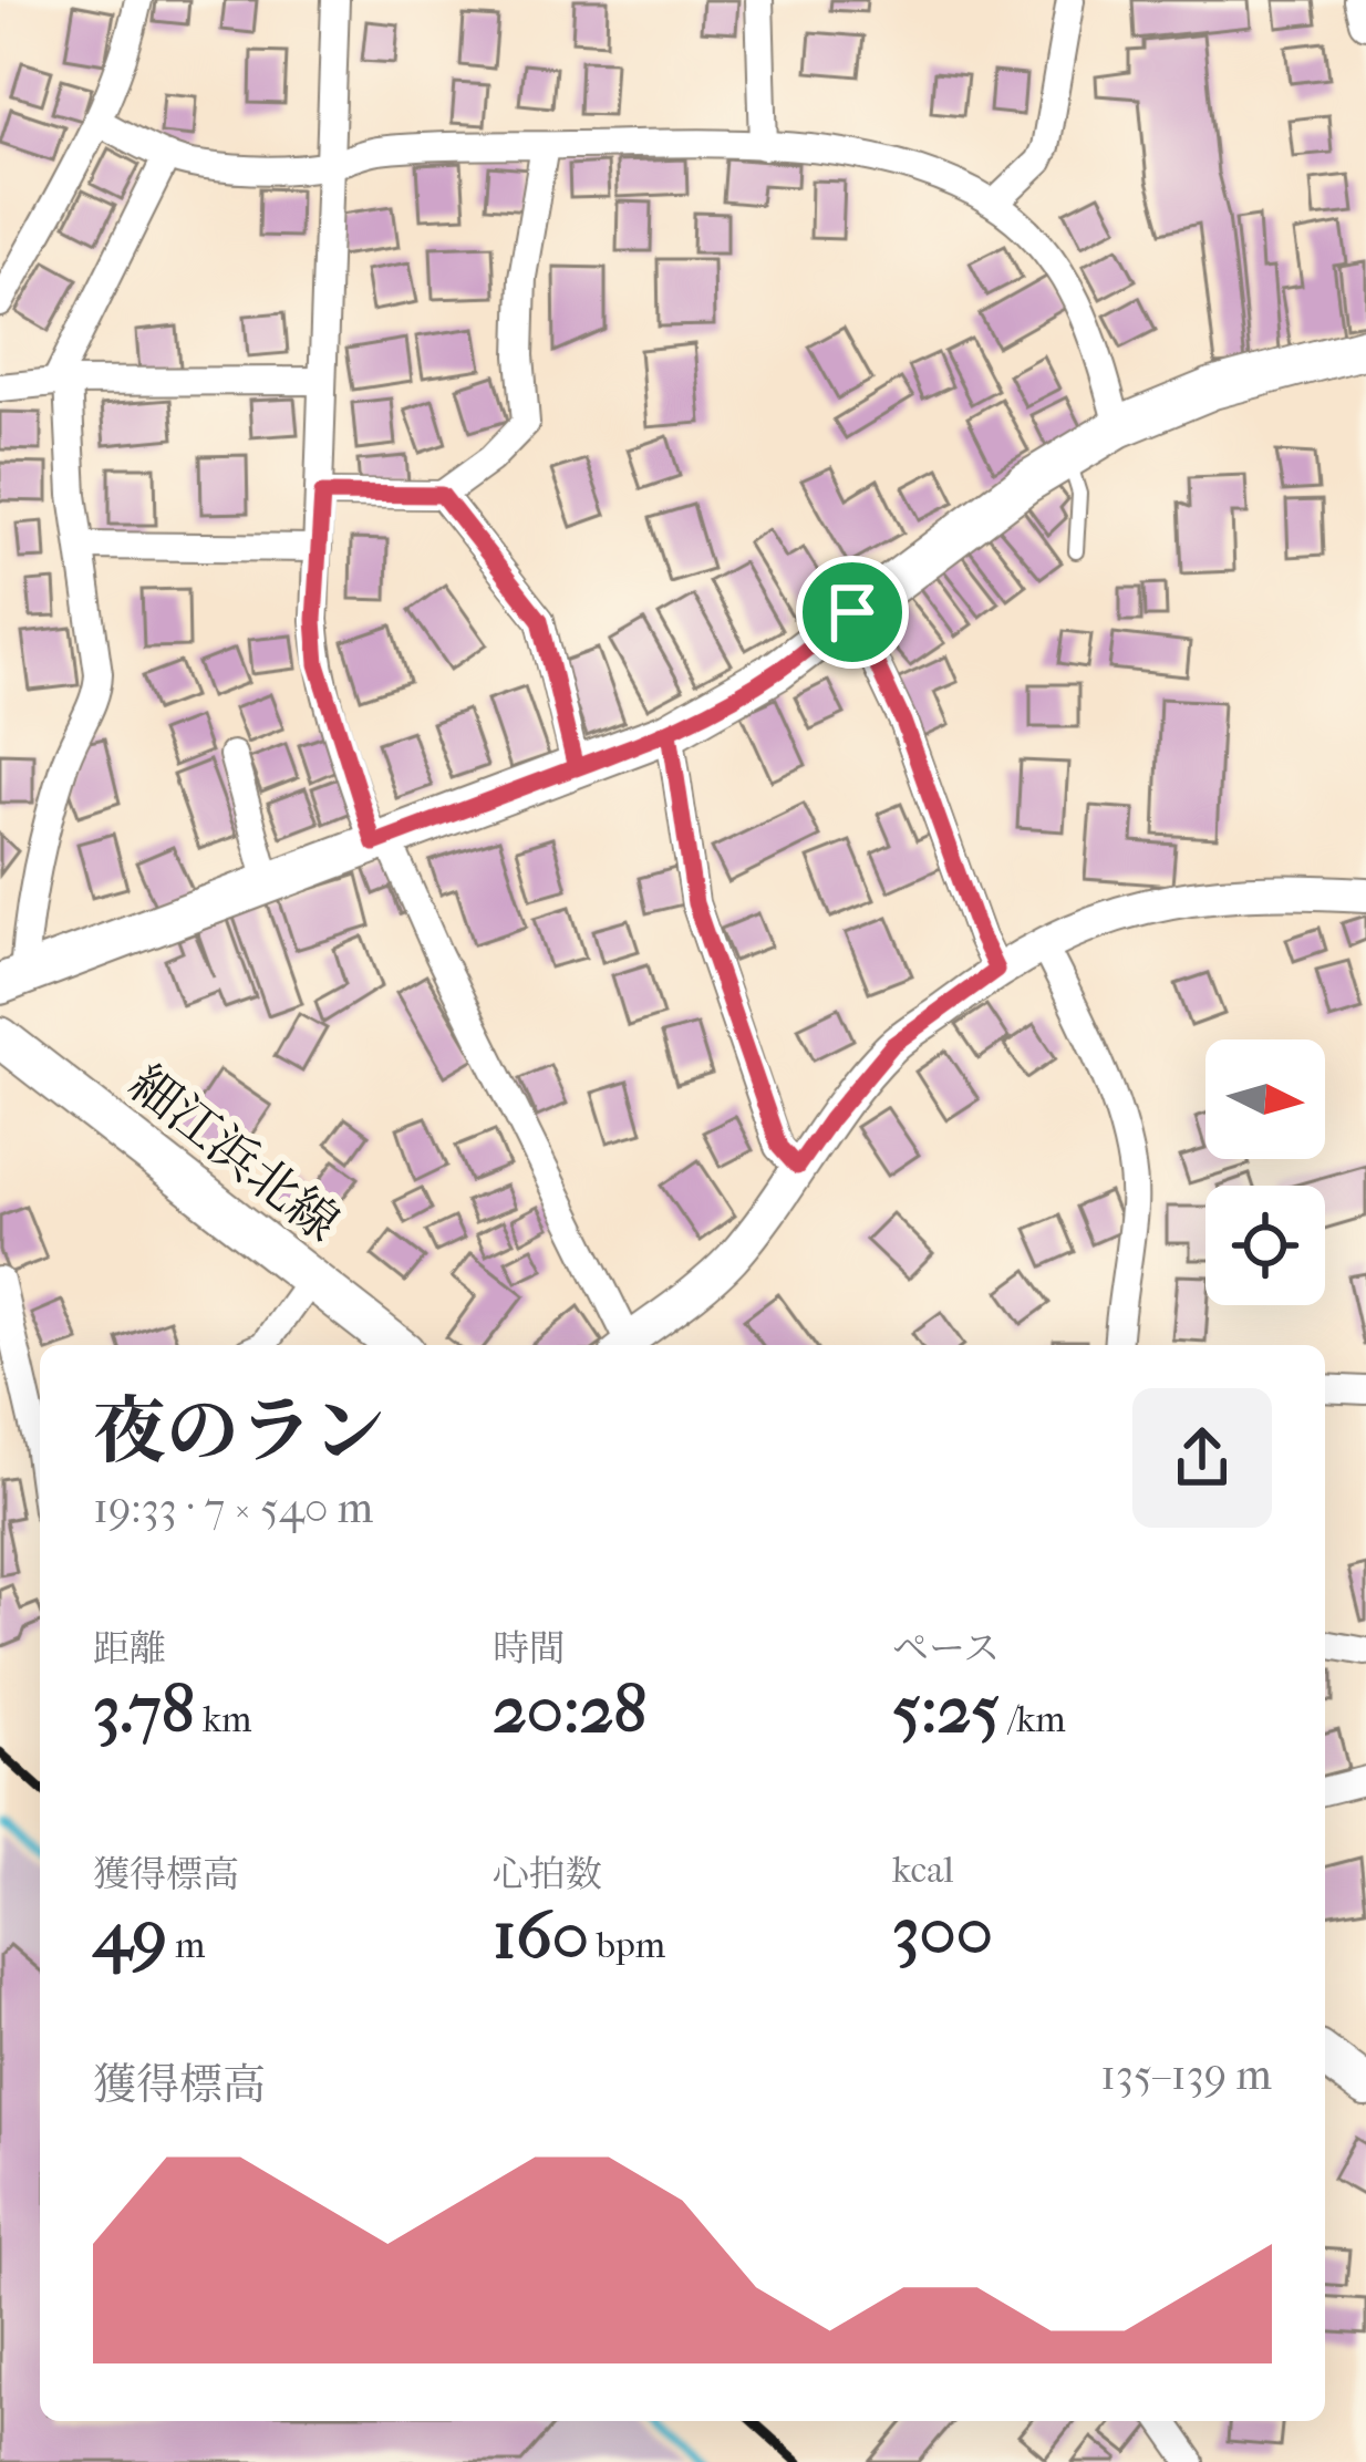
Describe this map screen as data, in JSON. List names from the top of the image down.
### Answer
{
  "streets": {
    "main road": ["細江浜北線"]
  },
  "north": "right",
  "page": {
    "heading": ["夜のラン", "19:33 · 7 × 540 m"],
    "stats": [
      ["距離", "3.78 km"],
      ["時間", "20:28"],
      ["ペース", "5:25 /km"],
      ["獲得標高", "49 m"],
      ["心拍数", "160 bpm"],
      ["kcal", "300"]
    ],
    "chart": ["獲得標高", "135–139 m"]
  }
}
